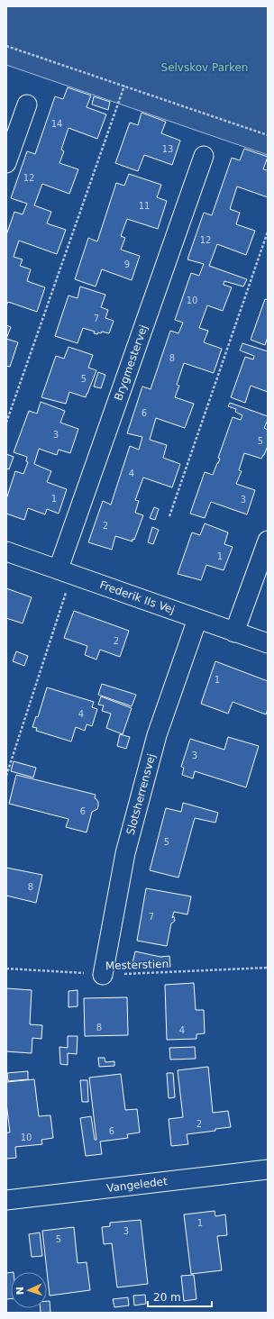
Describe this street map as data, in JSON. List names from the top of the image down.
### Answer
{
  "streets": {
    "street": [
      "Brygmestervej",
      "Frederik IIs Vej",
      "Slotsherrensvej",
      "Vangeledet"
    ],
    "path": ["Mesterstien"]
  },
  "crossings": [
    ["Brygmestervej", "Frederik IIs Vej"],
    ["Frederik IIs Vej", "Slotsherrensvej"],
    ["Slotsherrensvej", "Mesterstien"]
  ],
  "parks": ["Selvskov Parken"],
  "house_numbers": [
    "14",
    "13",
    "12",
    "11",
    "12",
    "9",
    "10",
    "7",
    "8",
    "5",
    "6",
    "3",
    "5",
    "4",
    "1",
    "3",
    "2",
    "1",
    "2",
    "1",
    "4",
    "3",
    "6",
    "5",
    "8",
    "7",
    "8",
    "4",
    "2",
    "6",
    "10",
    "1",
    "3",
    "5"
  ],
  "scale_bar": "20 m",
  "north": "left"
}
